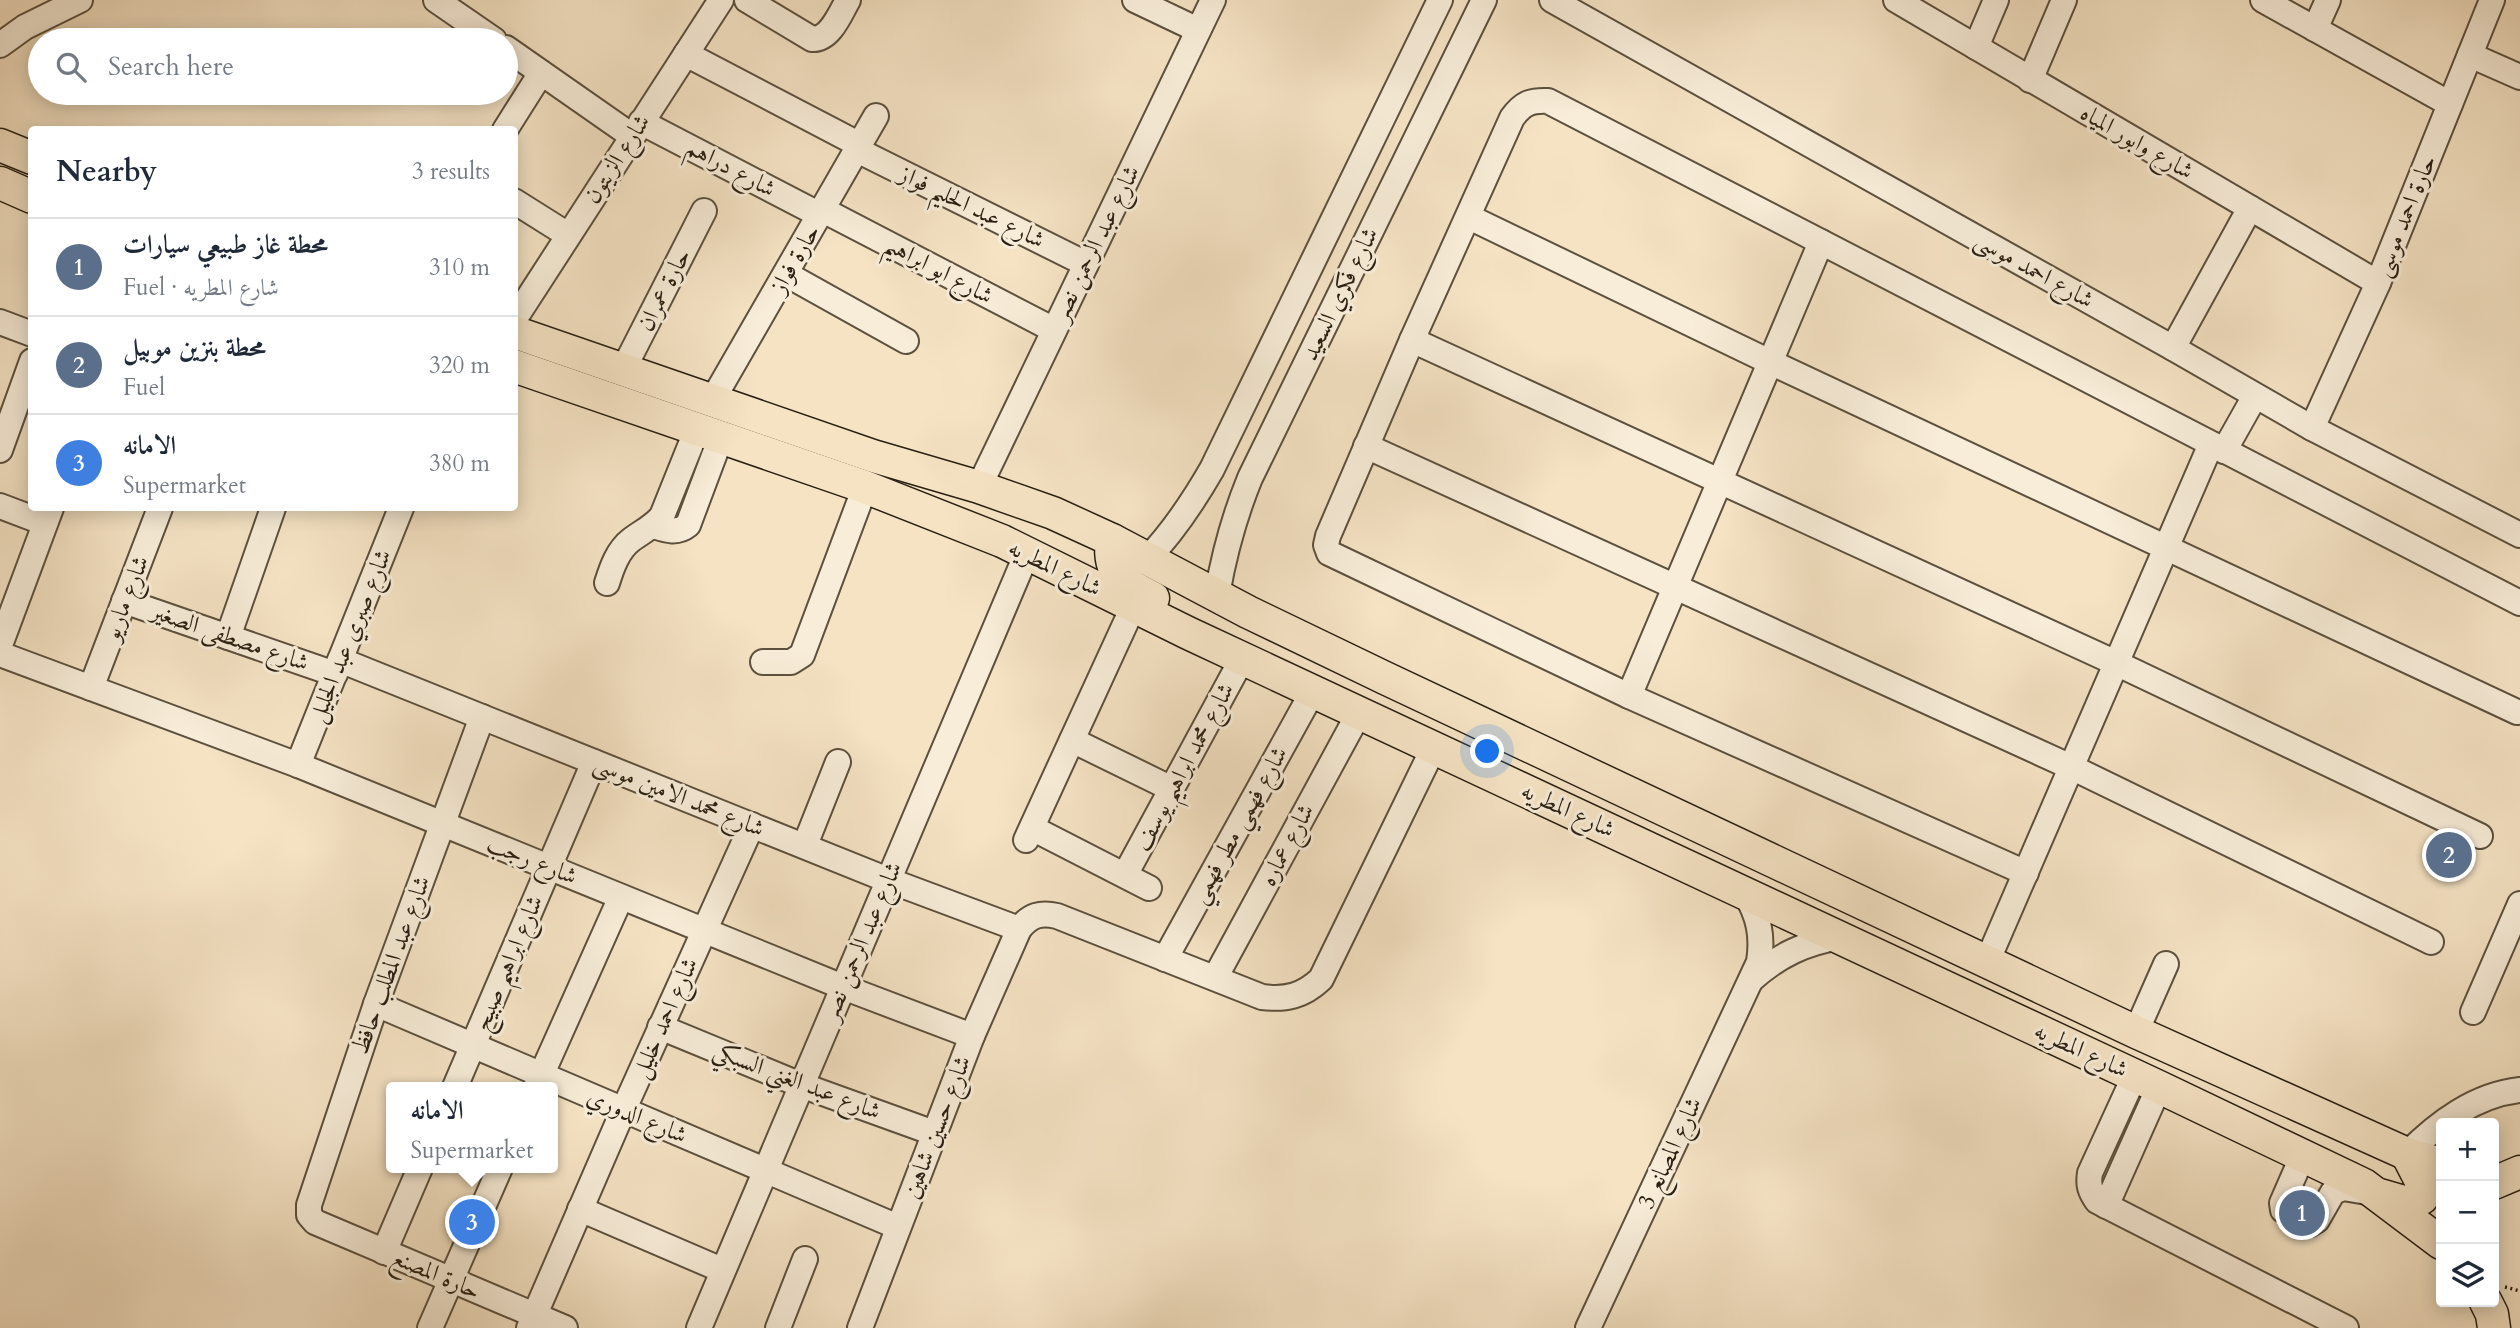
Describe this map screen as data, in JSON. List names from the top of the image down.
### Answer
{
  "streets": {
    "main road": ["شارع المطريه"],
    "street": [
      "شارع وابور المياه",
      "شارع الزيتون",
      "شارع دراهم",
      "شارع عبد الحليم فواز",
      "حارة احمد موسى",
      "شارع عبد الرحمن نصر",
      "حارة فواز",
      "شارع ابو ابراهيم",
      "شارع احمد موسى",
      "حارة عمران",
      "شارع فكري السعيد",
      "شارع ماريو",
      "شارع صبري عبد الجليل",
      "شارع مصطفى الصغير",
      "شارع محمد ابراهيم يوسف",
      "شارع محمد الامين موسى",
      "شارع فهمي مطر فهمي",
      "شارع عماره",
      "شارع رجب",
      "شارع ابراهيم صبيح",
      "شارع عبد المطلب حافظ",
      "شارع احمد خليل",
      "شارع عبد الغني السبكي",
      "شارع الدوري",
      "شارع حسين شاهين",
      "شارع المصانع 3",
      "حارة المصنع"
    ]
  },
  "crossings": [
    ["شارع وابور المياه", "حارة احمد موسى"],
    ["شارع الزيتون", "شارع دراهم"],
    ["شارع الزيتون", "شارع عبد الحليم فواز"],
    ["شارع دراهم", "حارة فواز"],
    ["شارع دراهم", "شارع ابو ابراهيم"],
    ["شارع عبد الحليم فواز", "شارع عبد الرحمن نصر"],
    ["شارع عبد الحليم فواز", "حارة فواز"],
    ["حارة احمد موسى", "شارع احمد موسى"],
    ["شارع عبد الرحمن نصر", "شارع ابو ابراهيم"],
    ["شارع عبد الرحمن نصر", "شارع المطريه"],
    ["شارع عبد الرحمن نصر", "شارع محمد الامين موسى"],
    ["شارع عبد الرحمن نصر", "شارع رجب"],
    ["شارع عبد الرحمن نصر", "شارع عبد الغني السبكي"],
    ["شارع عبد الرحمن نصر", "شارع الدوري"],
    ["حارة فواز", "شارع ابو ابراهيم"],
    ["حارة فواز", "شارع المطريه"],
    ["حارة عمران", "شارع المطريه"],
    ["شارع فكري السعيد", "شارع المطريه"],
    ["شارع المطريه", "شارع محمد ابراهيم يوسف"],
    ["شارع المطريه", "شارع فهمي مطر فهمي"],
    ["شارع المطريه", "شارع عماره"],
    ["شارع المطريه", "شارع المصانع 3"],
    ["شارع ماريو", "شارع مصطفى الصغير"],
    ["شارع ماريو", "شارع رجب"],
    ["شارع صبري عبد الجليل", "شارع مصطفى الصغير"],
    ["شارع صبري عبد الجليل", "شارع محمد الامين موسى"],
    ["شارع صبري عبد الجليل", "شارع رجب"],
    ["شارع مصطفى الصغير", "شارع محمد الامين موسى"],
    ["شارع محمد الامين موسى", "شارع ابراهيم صبيح"],
    ["شارع محمد الامين موسى", "شارع عبد المطلب حافظ"],
    ["شارع محمد الامين موسى", "شارع احمد خليل"],
    ["شارع محمد الامين موسى", "شارع حسين شاهين"],
    ["شارع رجب", "شارع ابراهيم صبيح"],
    ["شارع رجب", "شارع عبد المطلب حافظ"],
    ["شارع رجب", "شارع احمد خليل"],
    ["شارع رجب", "شارع حسين شاهين"],
    ["شارع ابراهيم صبيح", "شارع الدوري"],
    ["شارع عبد المطلب حافظ", "شارع الدوري"],
    ["شارع عبد المطلب حافظ", "حارة المصنع"],
    ["شارع احمد خليل", "شارع عبد الغني السبكي"],
    ["شارع احمد خليل", "شارع الدوري"],
    ["شارع احمد خليل", "حارة المصنع"],
    ["شارع عبد الغني السبكي", "شارع حسين شاهين"],
    ["شارع الدوري", "شارع حسين شاهين"]
  ],
  "page": {
    "search": "Search here",
    "heading": ["Nearby", "3 results"],
    "list": [
      {
        "mark": "1",
        "name": "محطة غاز طبيعي سيارات",
        "note": "Fuel · شارع المطريه",
        "value": "310 m"
      },
      {
        "mark": "2",
        "name": "محطة بنزين موبيل",
        "note": "Fuel",
        "value": "320 m"
      },
      {
        "mark": "3",
        "name": "الامانه",
        "note": "Supermarket",
        "value": "380 m"
      }
    ],
    "pins": ["2", "1", "3"],
    "popup": ["الامانه", "Supermarket"],
    "map_buttons": ["+", "−"]
  }
}
